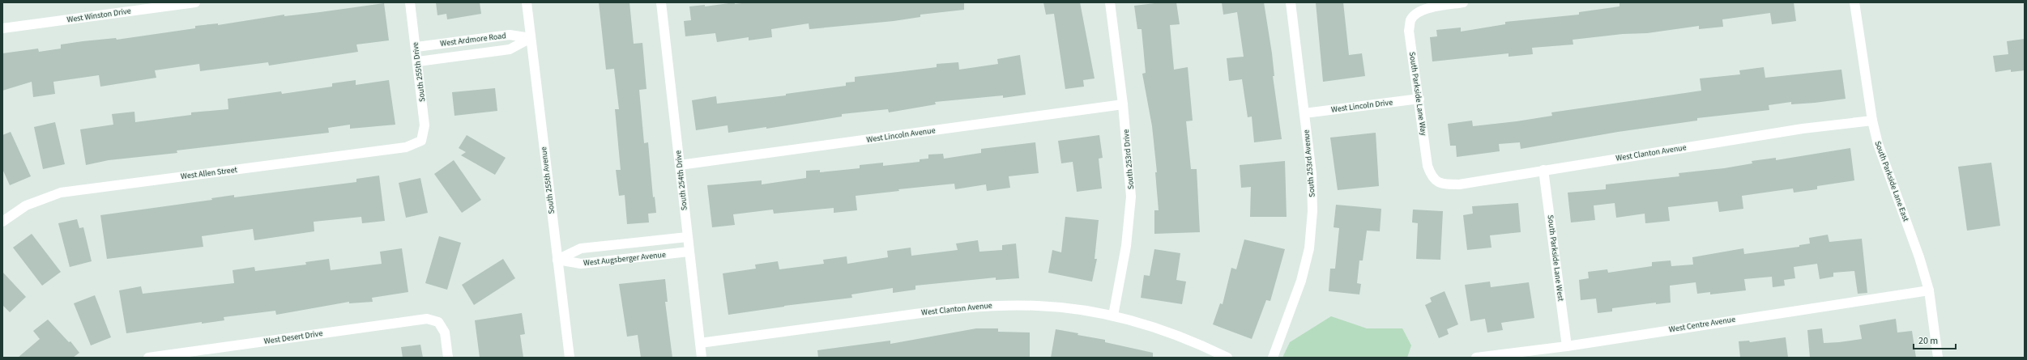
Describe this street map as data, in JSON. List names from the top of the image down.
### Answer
{
  "streets": {
    "street": [
      "West Winston Drive",
      "West Ardmore Road",
      "South 255th Drive",
      "South Parkside Lane Way",
      "West Lincoln Drive",
      "West Lincoln Avenue",
      "West Clanton Avenue",
      "South 253rd Drive",
      "South 253rd Avenue",
      "West Allen Street",
      "South 255th Avenue",
      "South 254th Drive",
      "South Parkside Lane East",
      "South Parkside Lane West",
      "West Augsberger Avenue",
      "West Centre Avenue",
      "West Desert Drive"
    ]
  },
  "crossings": [
    ["West Ardmore Road", "South 255th Drive"],
    ["West Ardmore Road", "South 255th Avenue"],
    ["South 255th Drive", "West Allen Street"],
    ["South Parkside Lane Way", "West Lincoln Drive"],
    ["South Parkside Lane Way", "West Clanton Avenue"],
    ["West Lincoln Drive", "South 253rd Avenue"],
    ["West Lincoln Avenue", "South 253rd Drive"],
    ["West Lincoln Avenue", "South 254th Drive"],
    ["West Clanton Avenue", "South 253rd Drive"],
    ["West Clanton Avenue", "South 254th Drive"],
    ["West Clanton Avenue", "South Parkside Lane East"],
    ["West Clanton Avenue", "South Parkside Lane West"],
    ["South 255th Avenue", "West Augsberger Avenue"],
    ["South 254th Drive", "West Augsberger Avenue"],
    ["South Parkside Lane East", "West Centre Avenue"],
    ["South Parkside Lane West", "West Centre Avenue"]
  ],
  "scale_bar": "20 m"
}
